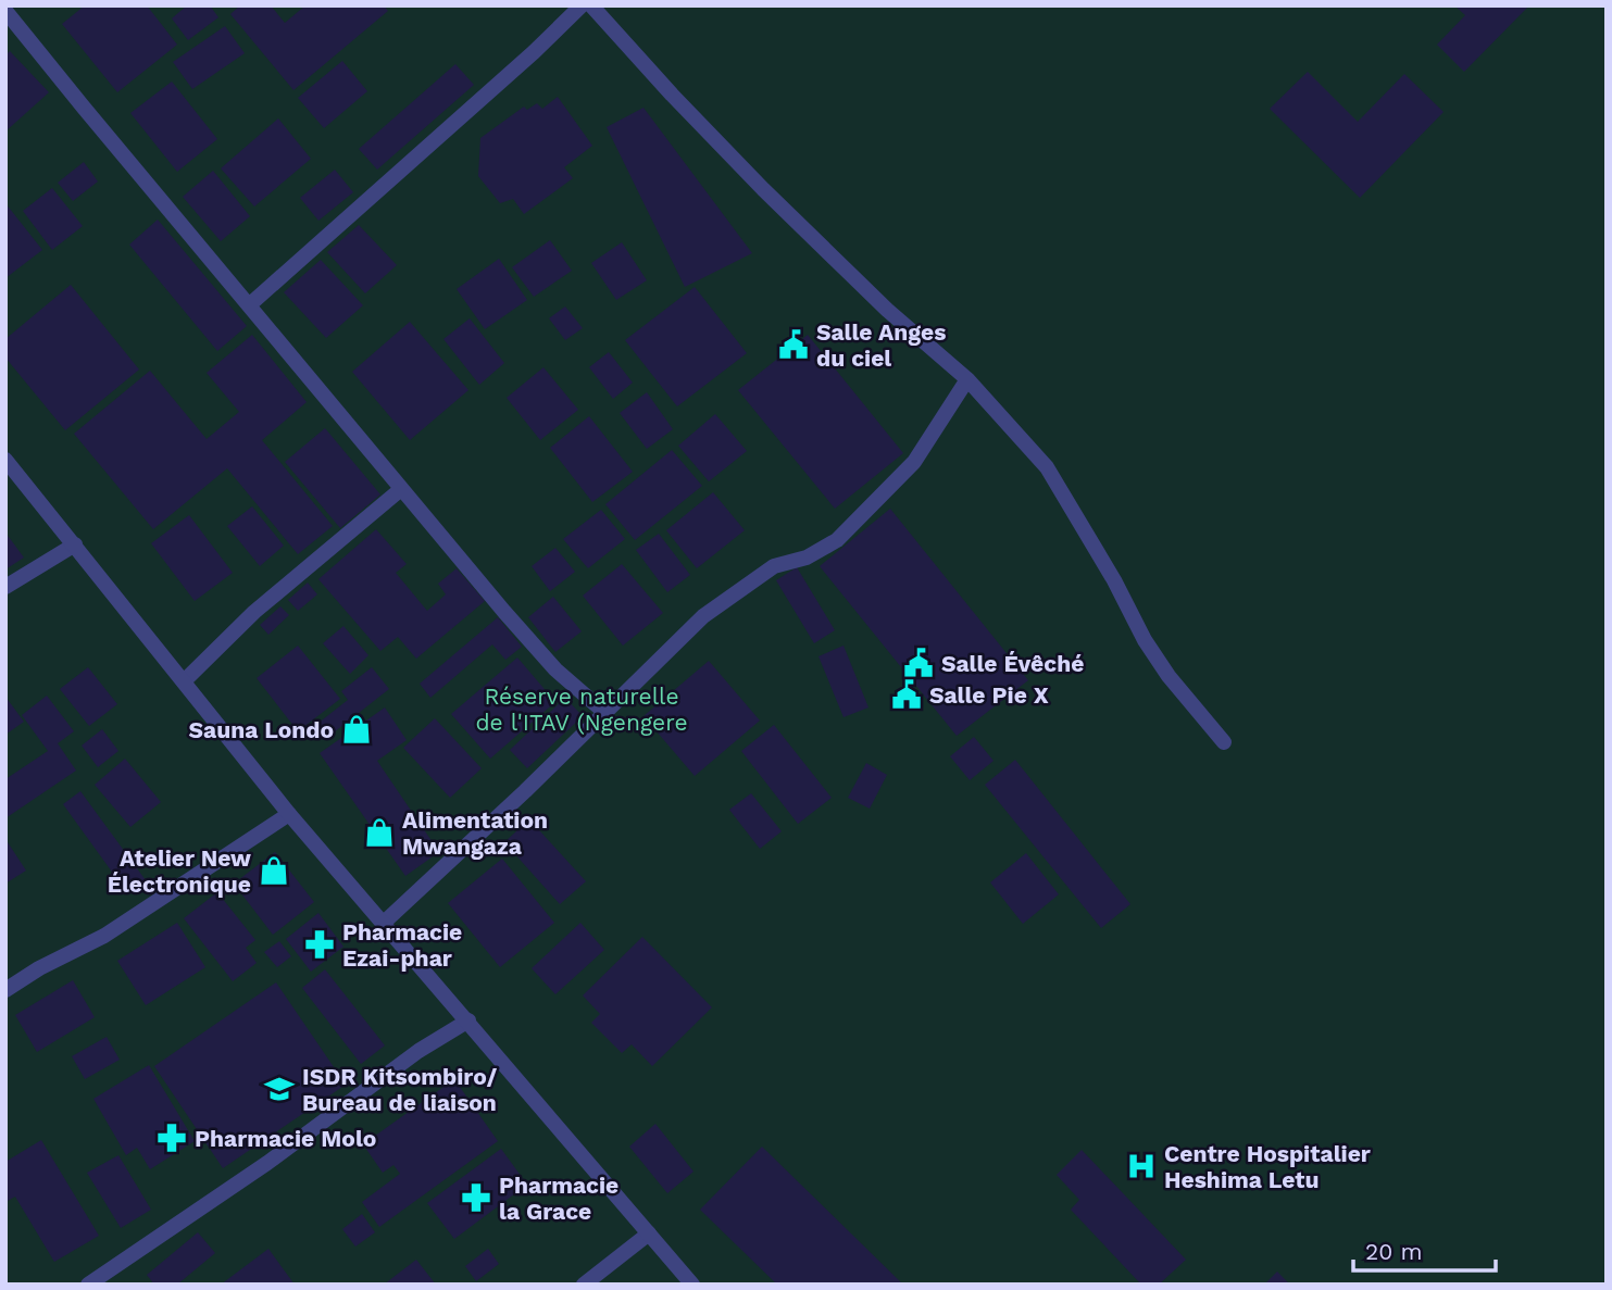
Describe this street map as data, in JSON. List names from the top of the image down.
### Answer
{
  "parks": ["Réserve naturelle de l'ITAV (Ngengere"],
  "places": {
    "public building": ["Salle Anges du ciel", "Salle Évêché", "Salle Pie X"],
    "shop": ["Sauna Londo", "Alimentation Mwangaza", "Atelier New Électronique"],
    "pharmacy": ["Pharmacie Ezai-phar", "Pharmacie Molo", "Pharmacie la Grace"],
    "school or university": ["ISDR Kitsombiro/ Bureau de liaison"],
    "hospital": ["Centre Hospitalier Heshima Letu"]
  },
  "scale_bar": "20 m"
}
